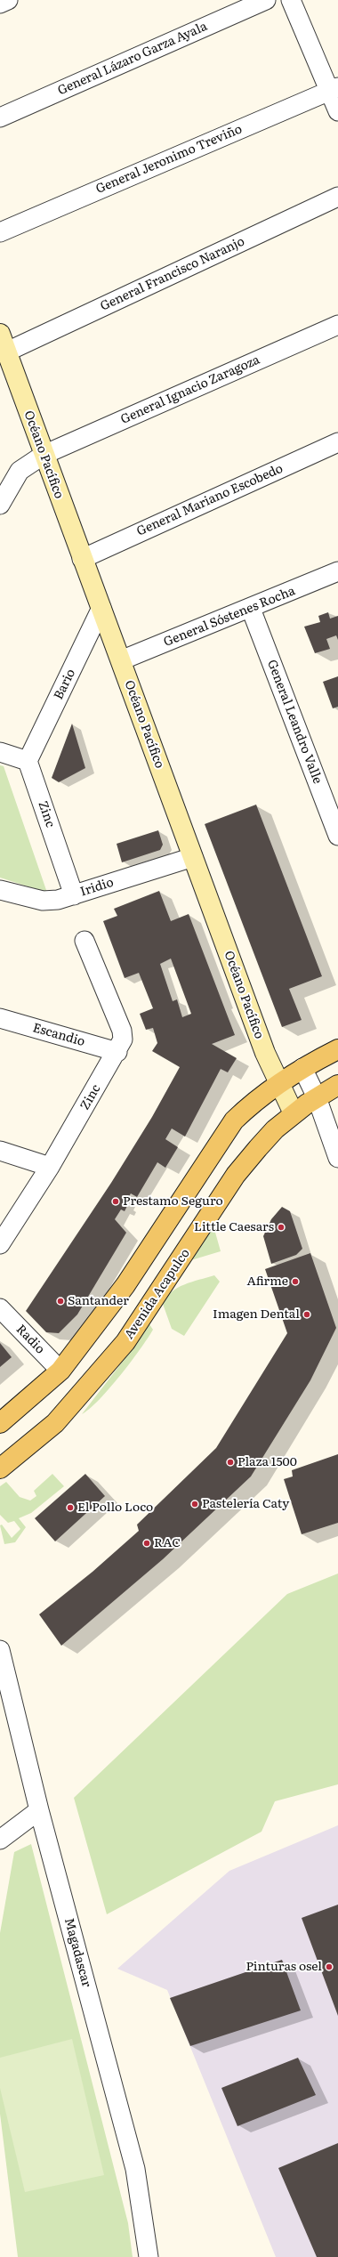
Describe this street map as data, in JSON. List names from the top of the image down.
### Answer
{
  "streets": {
    "main road": ["Avenida Acapulco"],
    "street": [
      "General Lázaro Garza Ayala",
      "General Jeronimo Treviño",
      "General Francisco Naranjo",
      "General Ignacio Zaragoza",
      "Océano Pacífico",
      "General Mariano Escobedo",
      "General Sóstenes Rocha",
      "Bario",
      "General Leandro Valle",
      "Zinc",
      "Iridio",
      "Escandio",
      "Radio",
      "Magadascar"
    ]
  },
  "crossings": [
    ["General Francisco Naranjo", "Océano Pacífico"],
    ["General Ignacio Zaragoza", "Océano Pacífico"],
    ["Océano Pacífico", "General Mariano Escobedo"],
    ["Océano Pacífico", "General Sóstenes Rocha"],
    ["Océano Pacífico", "Bario"],
    ["Océano Pacífico", "Iridio"],
    ["Océano Pacífico", "Avenida Acapulco"],
    ["General Sóstenes Rocha", "General Leandro Valle"],
    ["Bario", "Zinc"],
    ["Zinc", "Iridio"],
    ["Zinc", "Escandio"]
  ],
  "places": [
    "Prestamo Seguro",
    "Little Caesars",
    "Afirme",
    "Santander",
    "Imagen Dental",
    "Plaza 1500",
    "Pastelería Caty",
    "El Pollo Loco",
    "RAC",
    "Pinturas osel"
  ]
}
